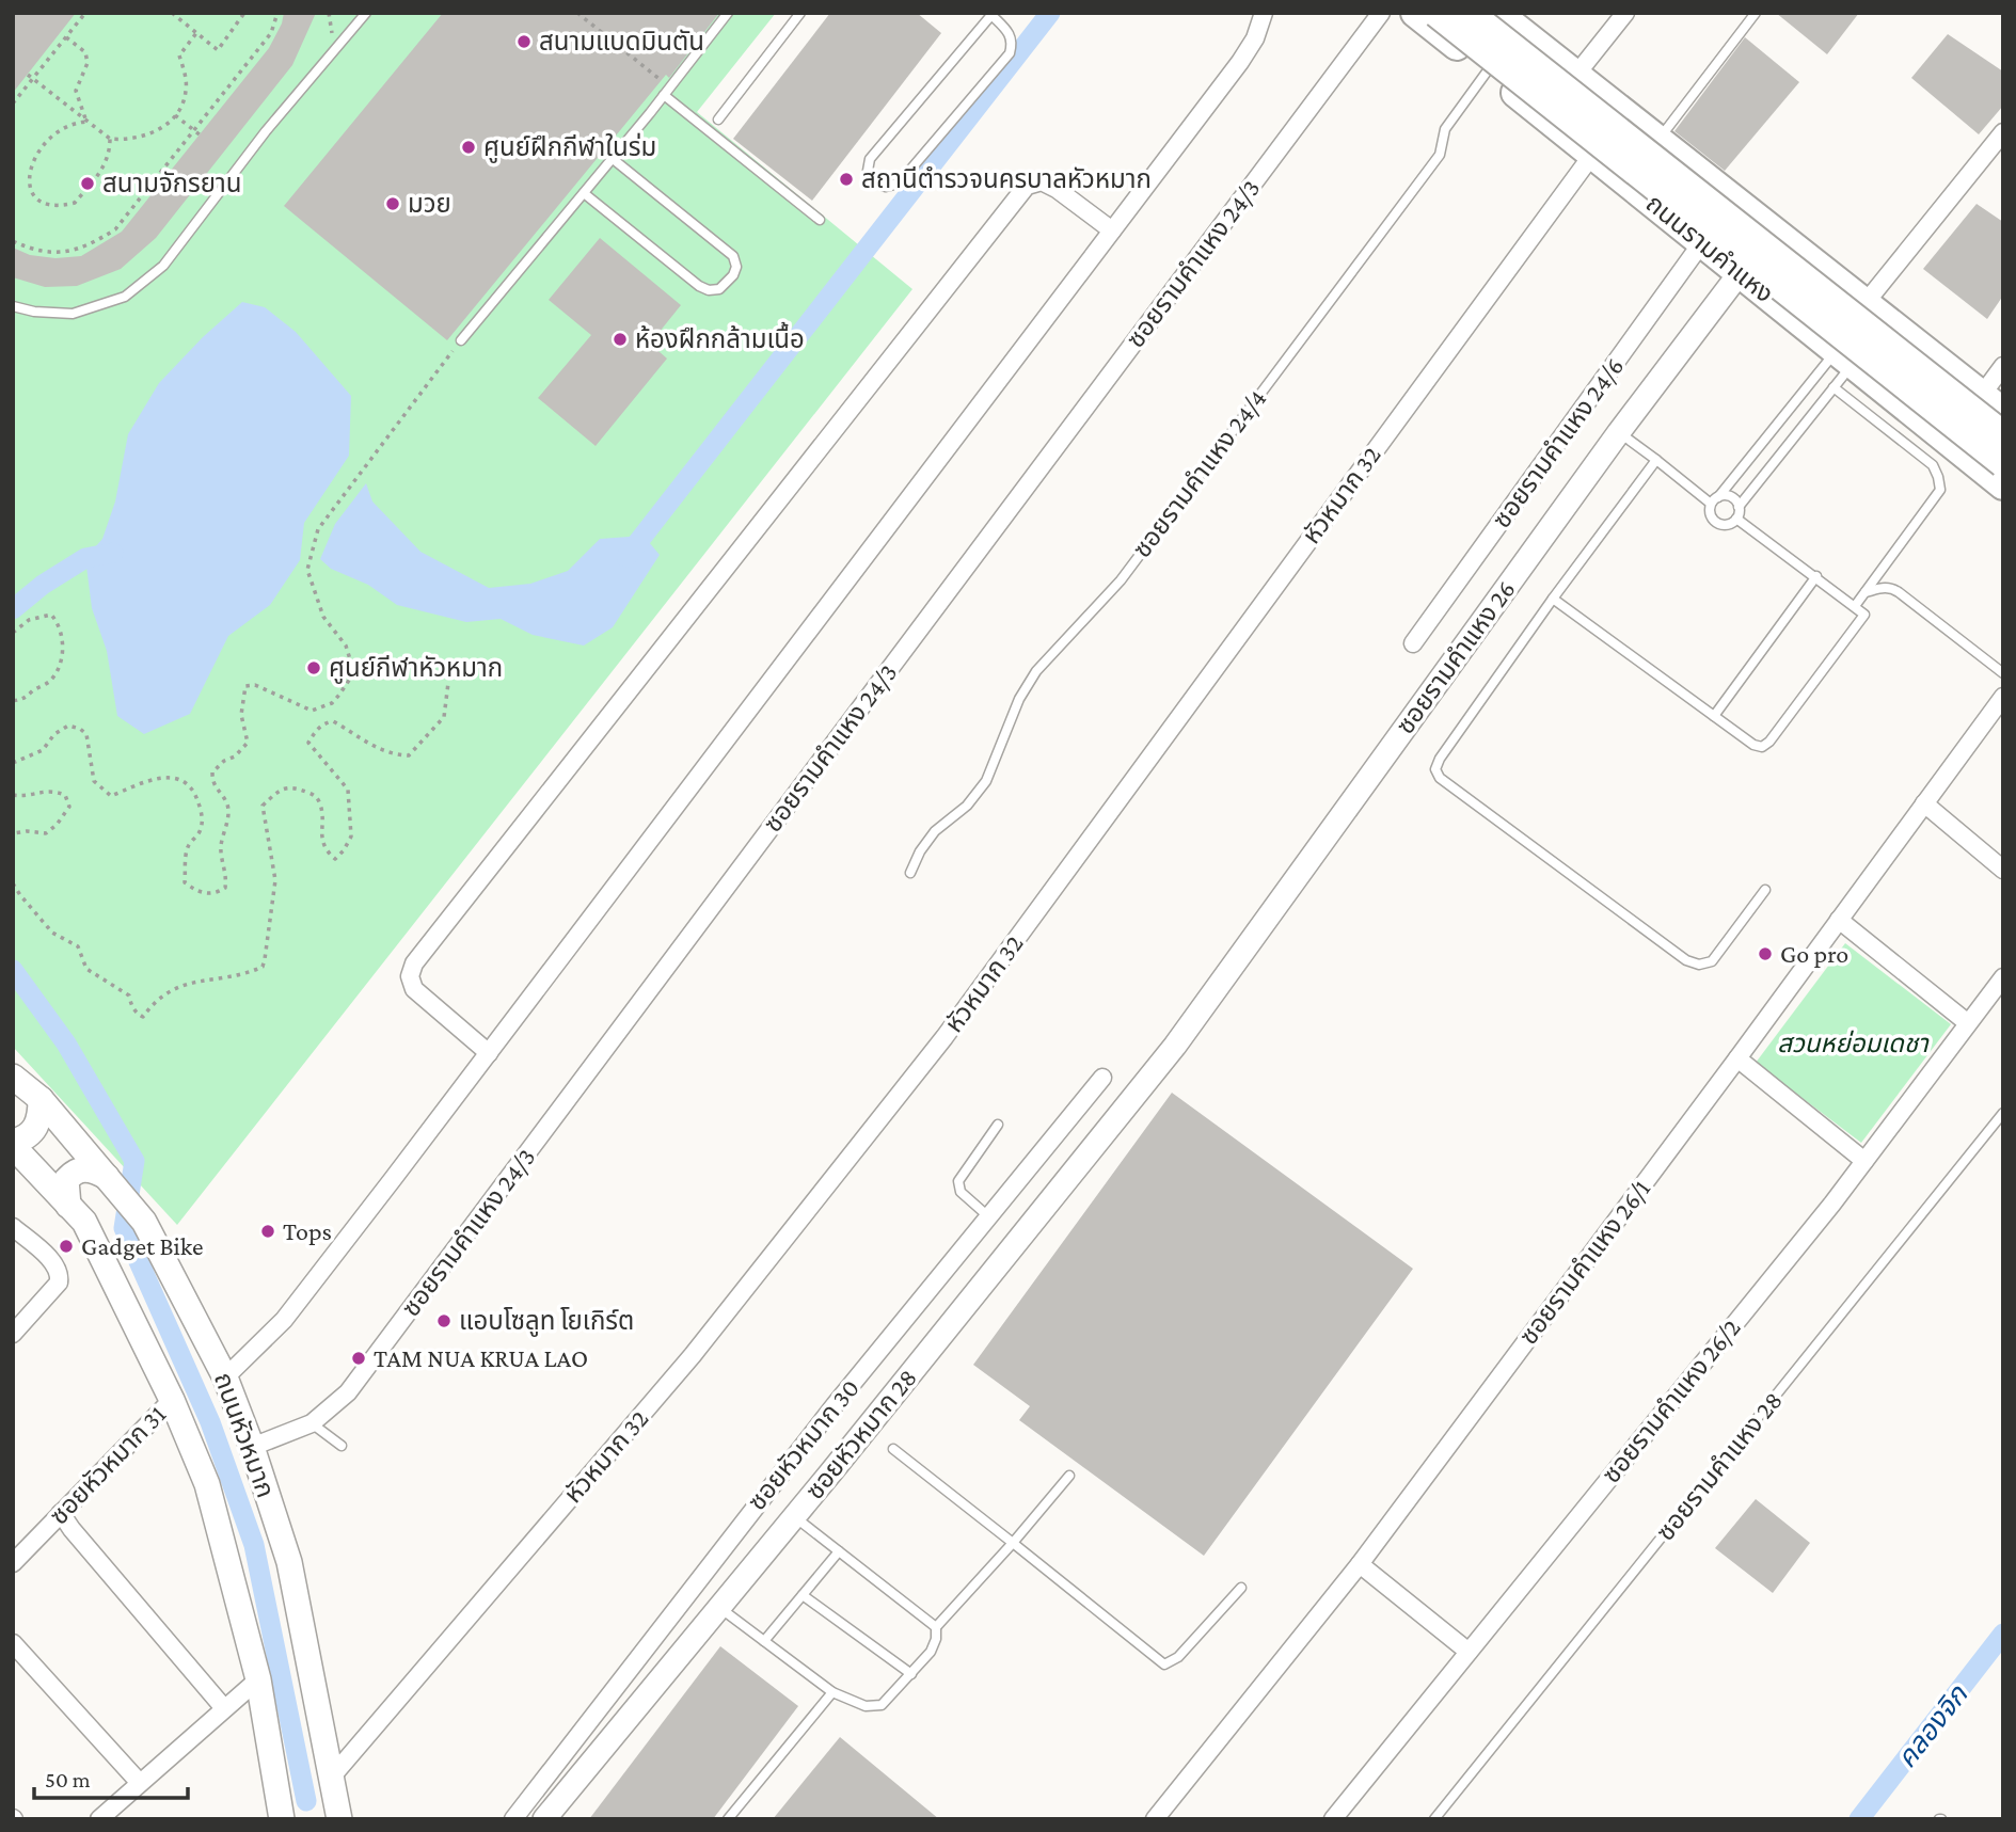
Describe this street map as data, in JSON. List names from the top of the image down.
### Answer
{
  "streets": {
    "main road": ["ถนนรามคำแหง", "ถนนหัวหมาก"],
    "street": [
      "ซอยรามคำแหง 24/3",
      "ซอยรามคำแหง 24/6",
      "หัวหมาก 32",
      "ซอยรามคำแหง 26",
      "ซอยรามคำแหง 26/1",
      "ซอยรามคำแหง 26/2",
      "ซอยหัวหมาก 28",
      "ซอยหัวหมาก 30",
      "ซอยหัวหมาก 31"
    ],
    "lane": ["ซอยรามคำแหง 24/4", "ซอยรามคำแหง 28"]
  },
  "crossings": [
    ["ถนนรามคำแหง", "ซอยรามคำแหง 24/6"],
    ["ถนนรามคำแหง", "ซอยรามคำแหง 24/4"],
    ["ถนนรามคำแหง", "หัวหมาก 32"],
    ["ถนนรามคำแหง", "ซอยรามคำแหง 26"],
    ["ซอยรามคำแหง 24/3", "ถนนหัวหมาก"],
    ["หัวหมาก 32", "ถนนหัวหมาก"],
    ["ซอยรามคำแหง 26", "ซอยหัวหมาก 28"],
    ["ถนนหัวหมาก", "ซอยหัวหมาก 31"]
  ],
  "water": ["คลองจิก"],
  "parks": ["สวนหย่อมเดชา"],
  "places": [
    "สนามแบดมินตัน",
    "ศูนย์ฝึกกีฬาในร่ม",
    "สถานีตำรวจนครบาลหัวหมาก",
    "สนามจักรยาน",
    "มวย",
    "ห้องฝึกกล้ามเนื้อ",
    "ศูนย์กีฬาหัวหมาก",
    "Go pro",
    "Tops",
    "Gadget Bike",
    "แอบโซลูท โยเกิร์ต",
    "TAM NUA KRUA LAO"
  ],
  "scale_bar": "50 m"
}
